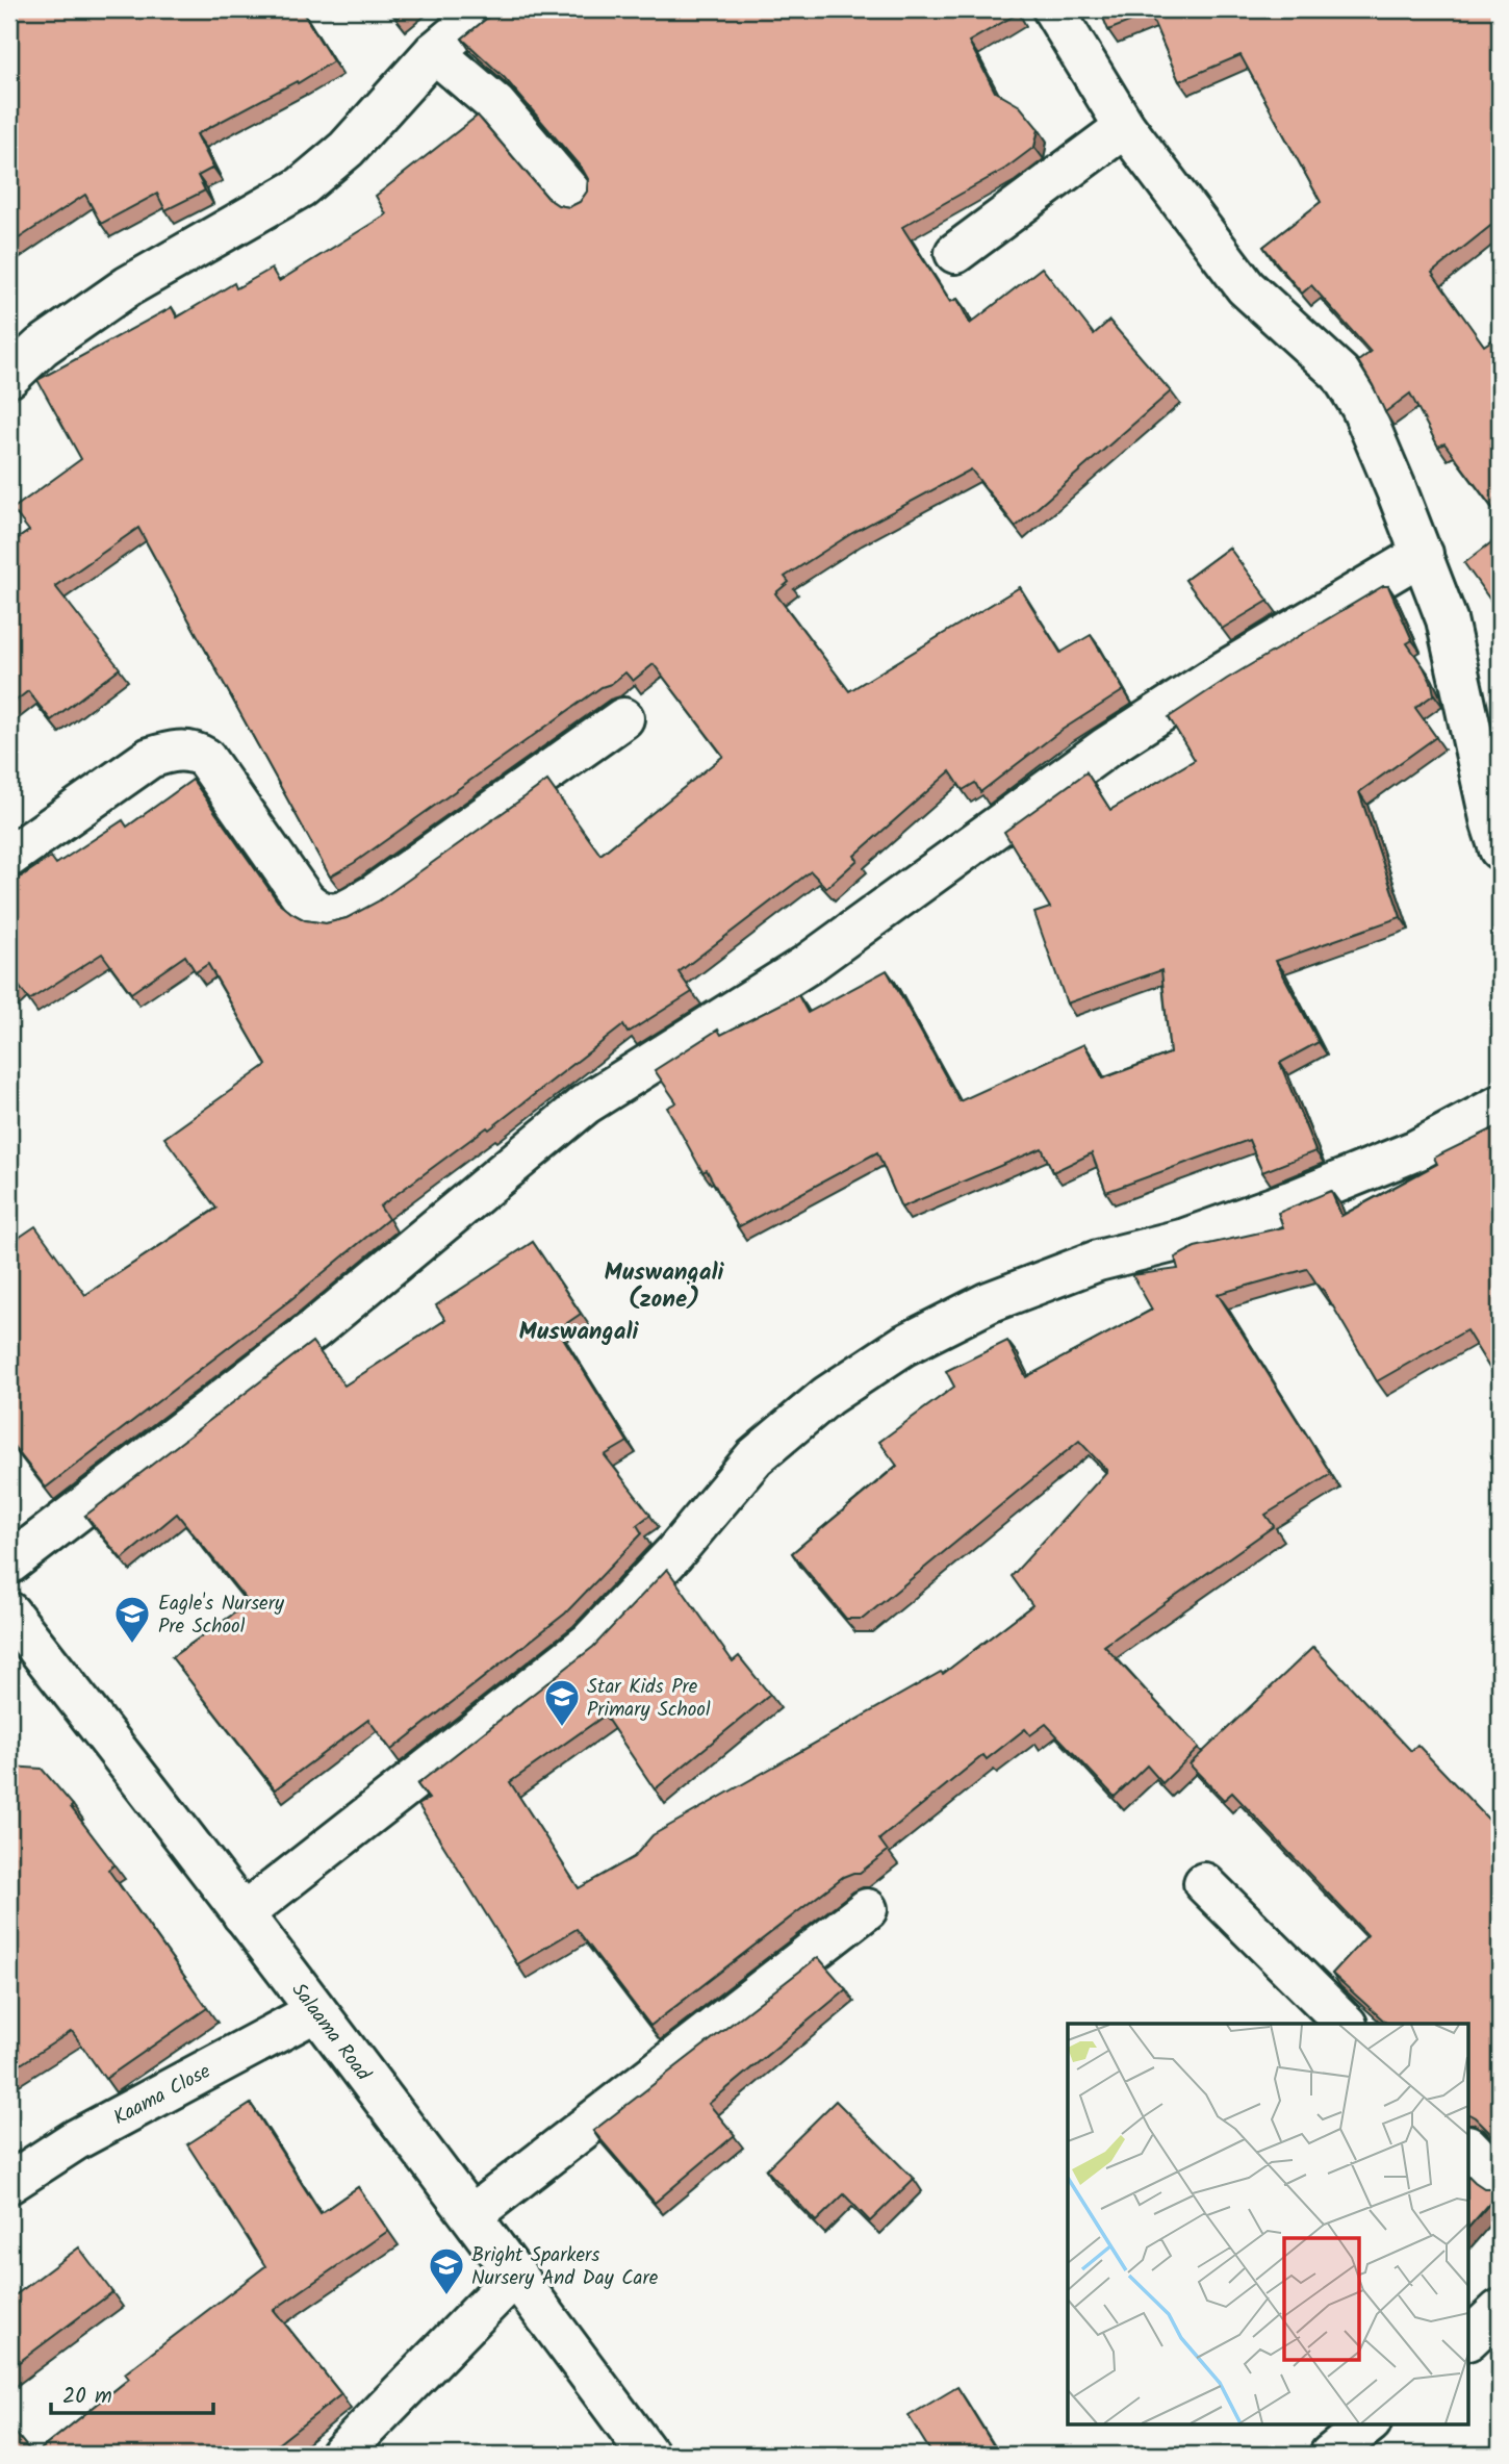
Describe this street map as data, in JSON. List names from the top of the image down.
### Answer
{
  "streets": {
    "street": ["Salaama Road", "Kaama Close"]
  },
  "crossings": [
    ["Salaama Road", "Kaama Close"]
  ],
  "districts": ["Muswangali (zone)", "Muswangali"],
  "places": {
    "school or university": ["Eagle's Nursery Pre School", "Star Kids Pre Primary School", "Bright Sparkers Nursery And Day Care"]
  },
  "scale_bar": "20 m"
}
